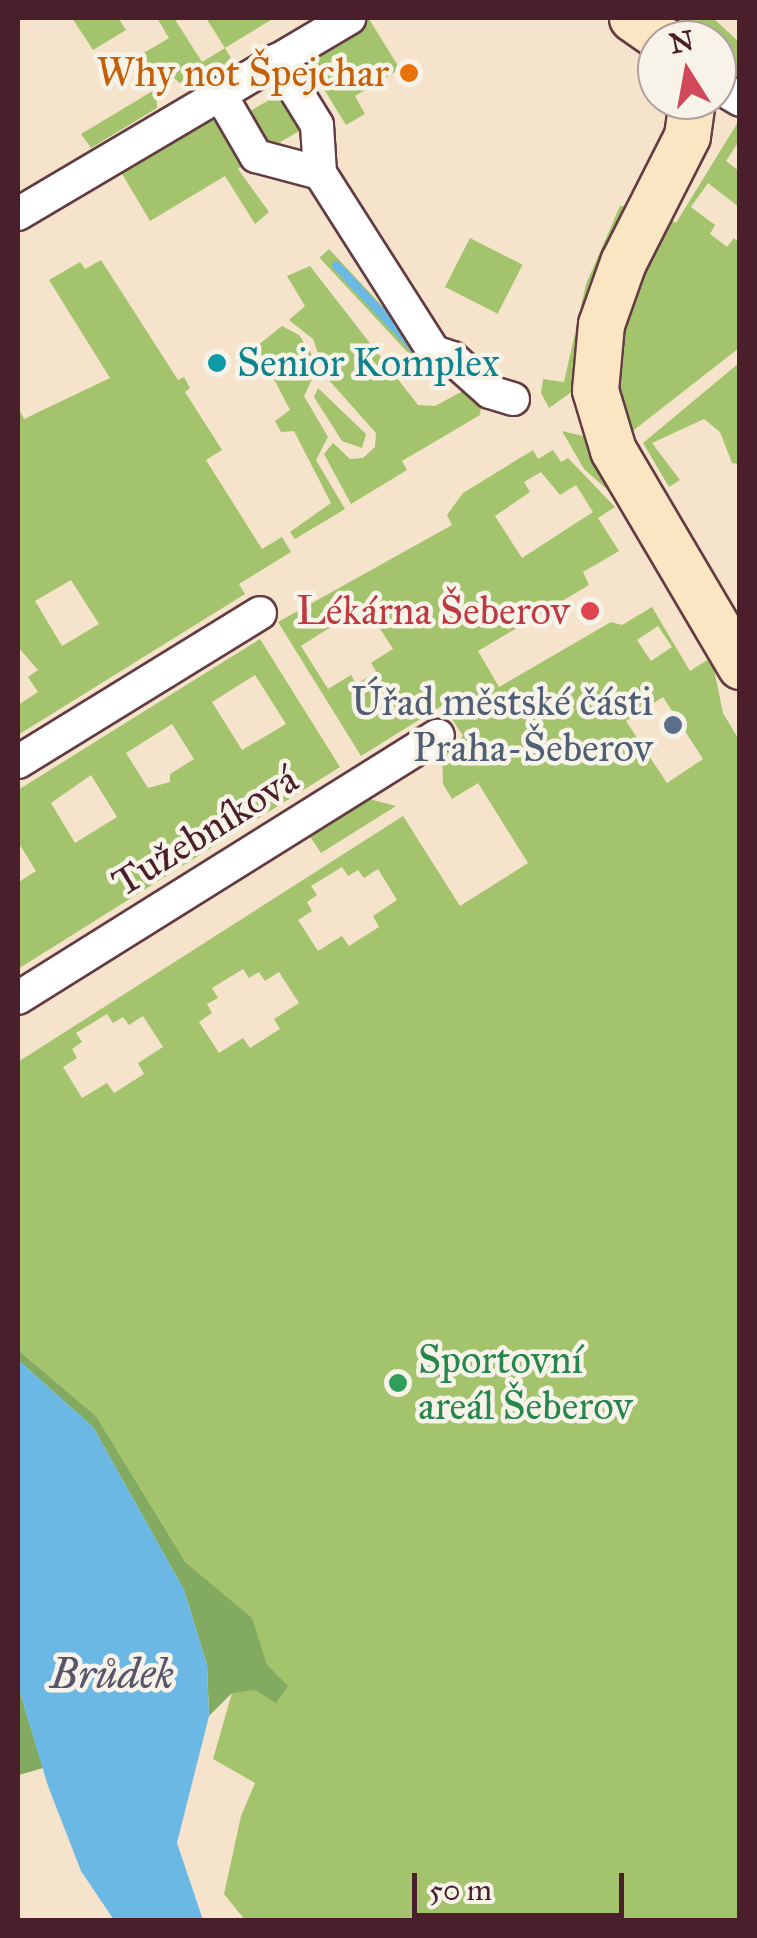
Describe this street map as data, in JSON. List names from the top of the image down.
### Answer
{
  "streets": {
    "street": ["Tužebníková"]
  },
  "water": ["Brůdek"],
  "places": [
    "Why not Špejchar",
    "Senior Komplex",
    "Lékárna Šeberov",
    "Úřad městské části Praha-Šeberov",
    "Sportovní areál Šeberov"
  ],
  "scale_bar": "50 m",
  "north": "top"
}
